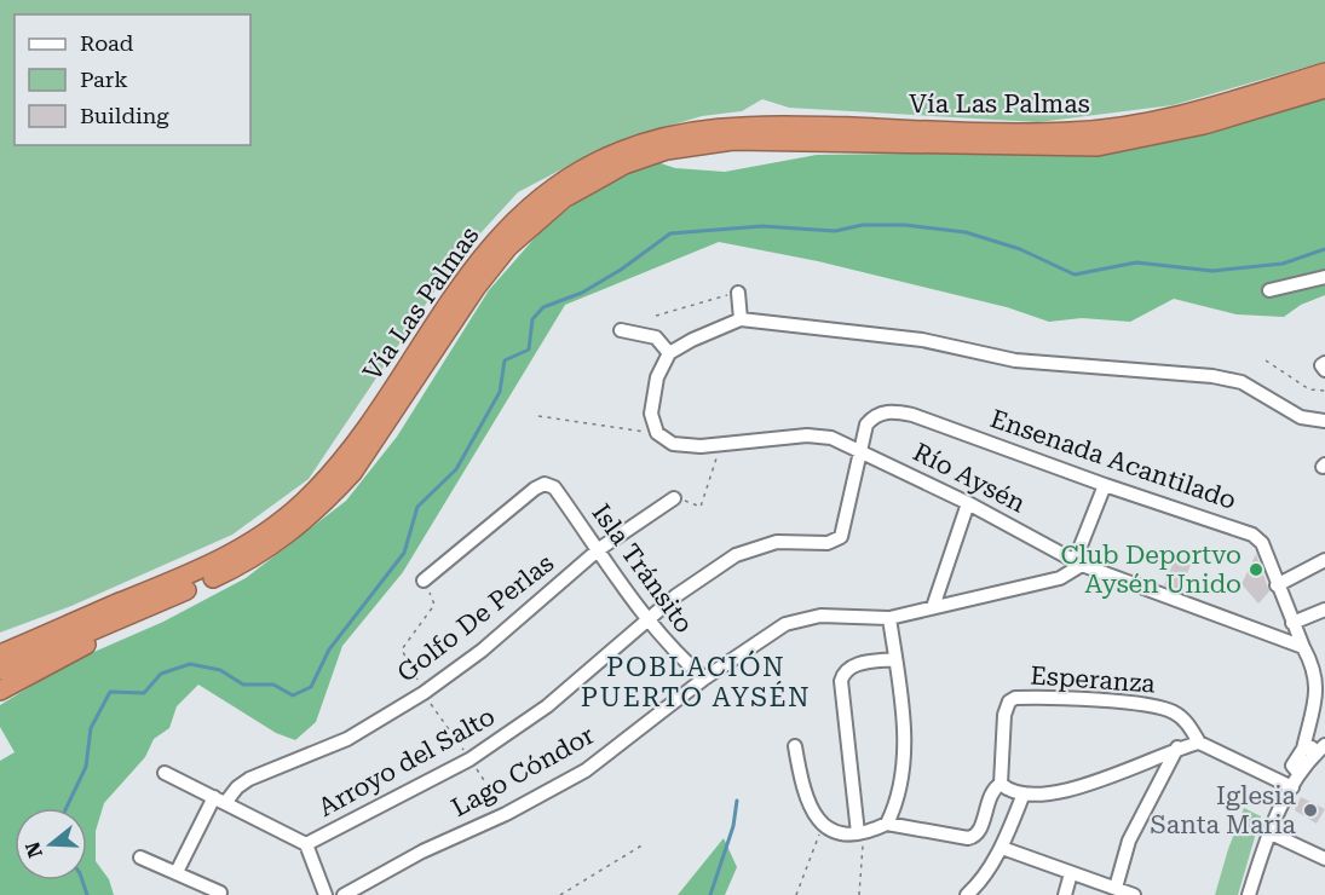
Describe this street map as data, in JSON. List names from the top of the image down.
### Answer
{
  "streets": {
    "highway": ["Vía Las Palmas"],
    "street": [
      "Ensenada Acantilado",
      "Río Aysén",
      "Isla Tránsito",
      "Golfo De Perlas",
      "Esperanza",
      "Arroyo del Salto",
      "Lago Cóndor"
    ]
  },
  "crossings": [
    ["Ensenada Acantilado", "Río Aysén"],
    ["Ensenada Acantilado", "Arroyo del Salto"],
    ["Río Aysén", "Arroyo del Salto"],
    ["Río Aysén", "Lago Cóndor"],
    ["Isla Tránsito", "Golfo De Perlas"],
    ["Isla Tránsito", "Arroyo del Salto"],
    ["Isla Tránsito", "Lago Cóndor"],
    ["Golfo De Perlas", "Arroyo del Salto"]
  ],
  "districts": ["POBLACIÓN PUERTO AYSÉN"],
  "places": ["Club Deportvo Aysén Unido", "Iglesia Santa Maria"],
  "legend": ["Road", "Park", "Building"],
  "north": "left"
}
